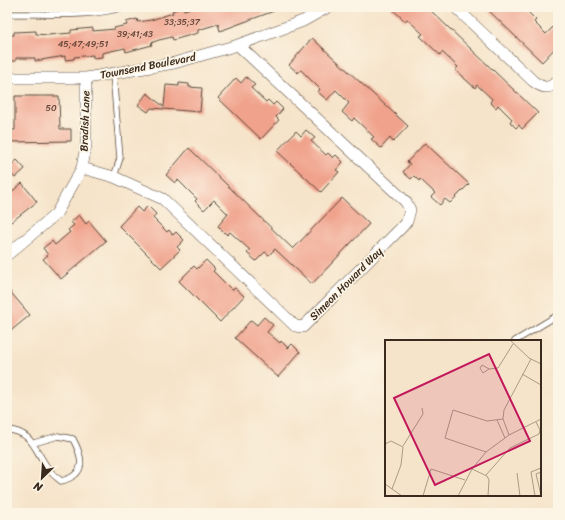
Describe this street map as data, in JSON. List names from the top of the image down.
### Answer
{
  "streets": {
    "street": ["Townsend Boulevard", "Bradish Lane", "Simeon Howard Way"]
  },
  "crossings": [
    ["Townsend Boulevard", "Bradish Lane"],
    ["Townsend Boulevard", "Simeon Howard Way"],
    ["Bradish Lane", "Simeon Howard Way"]
  ],
  "house_numbers": [
    "33;35;37",
    "39;41;43",
    "45;47;49;51",
    "50"
  ],
  "north": "bottom left"
}
